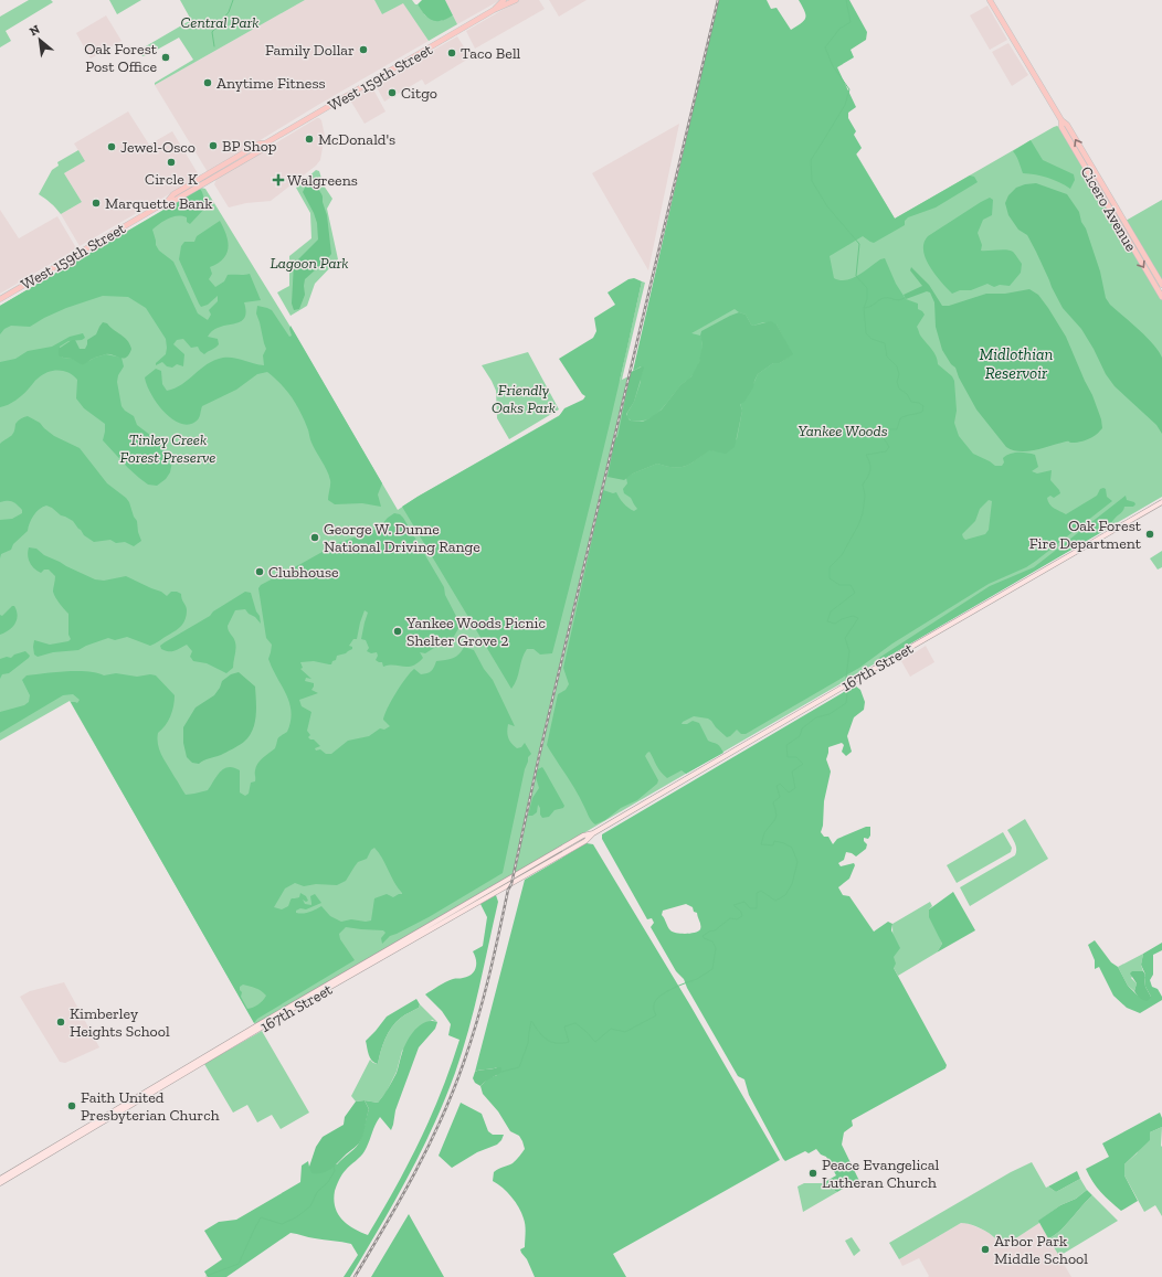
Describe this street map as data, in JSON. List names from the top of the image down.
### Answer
{
  "streets": {
    "main road": ["West 159th Street", "Cicero Avenue", "167th Street"]
  },
  "water": ["Midlothian Reservoir"],
  "parks": [
    "Central Park",
    "Lagoon Park",
    "Friendly Oaks Park",
    "Yankee Woods",
    "Tinley Creek Forest Preserve"
  ],
  "places": {
    "other": [
      "Family Dollar",
      "Taco Bell",
      "Oak Forest Post Office",
      "Anytime Fitness",
      "Citgo",
      "McDonald's",
      "BP Shop",
      "Jewel-Osco",
      "Circle K",
      "Marquette Bank",
      "Oak Forest Fire Department",
      "George W. Dunne National Driving Range",
      "Clubhouse",
      "Yankee Woods Picnic Shelter Grove 2",
      "Kimberley Heights School",
      "Faith United Presbyterian Church",
      "Peace Evangelical Lutheran Church",
      "Arbor Park Middle School"
    ],
    "health": ["Walgreens"]
  },
  "north": "top left"
}
